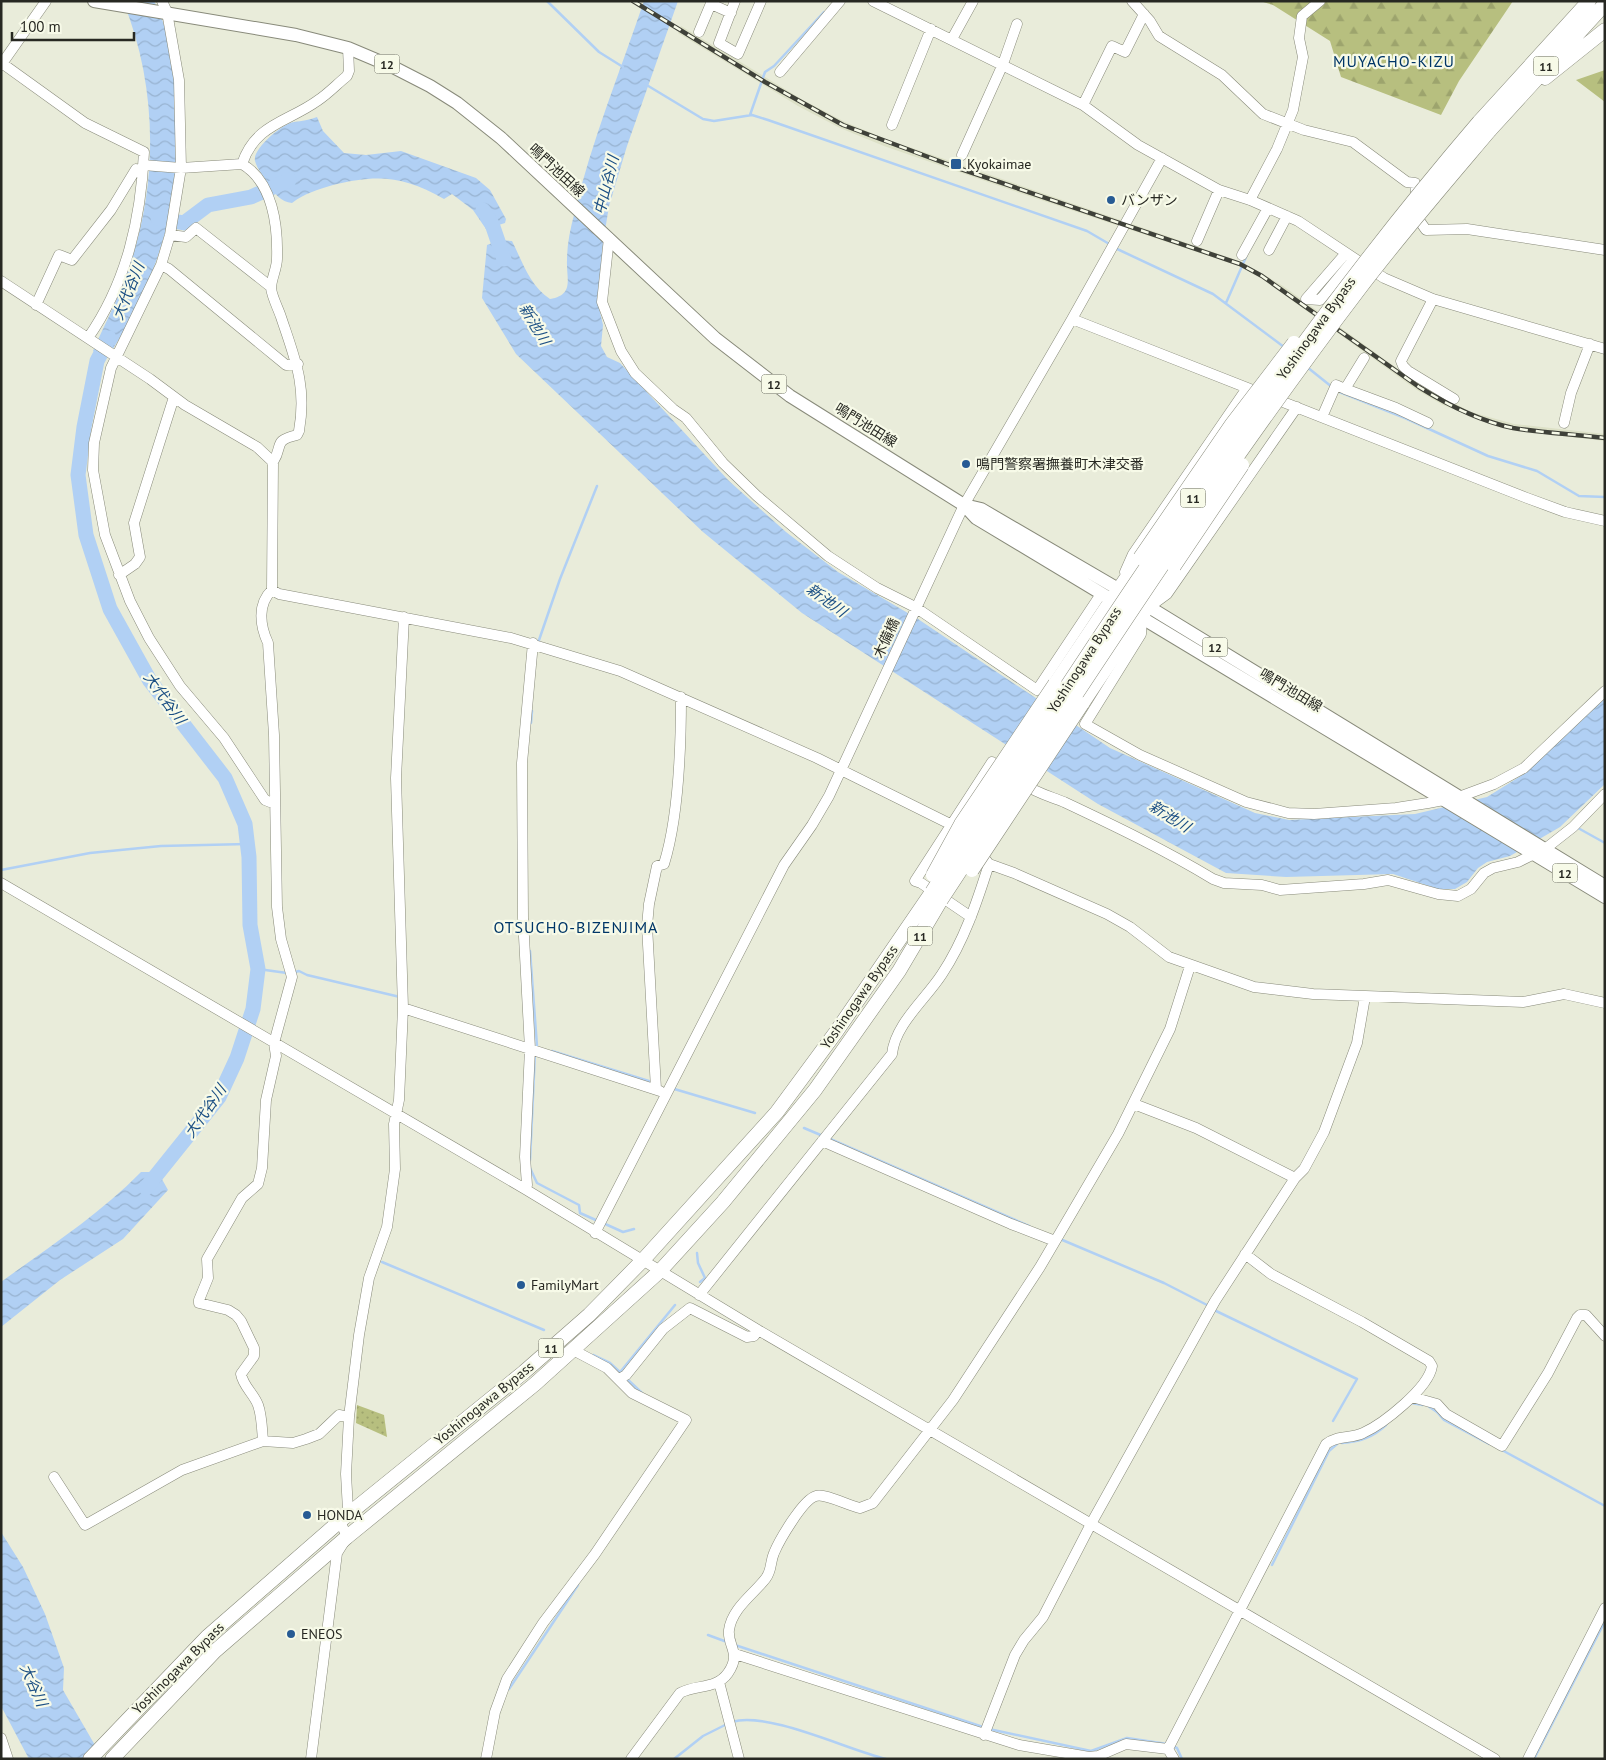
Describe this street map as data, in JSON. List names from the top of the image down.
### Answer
{
  "streets": {
    "highway": ["11", "Yoshinogawa Bypass"],
    "main road": ["12", "鳴門池田線"],
    "street": ["木備橋"]
  },
  "crossings": [
    ["11", "鳴門池田線"],
    ["11", "Yoshinogawa Bypass"],
    ["鳴門池田線", "木備橋"]
  ],
  "districts": ["MUYACHO-KIZU", "OTSUCHO-BIZENJIMA"],
  "water": [
    "中山谷川",
    "大代谷川",
    "新池川",
    "大谷川"
  ],
  "places": {
    "transit": ["Kyokaimae"],
    "other": [
      "バンザン",
      "鳴門警察署撫養町木津交番",
      "FamilyMart",
      "HONDA",
      "ENEOS"
    ]
  },
  "scale_bar": "100 m"
}
